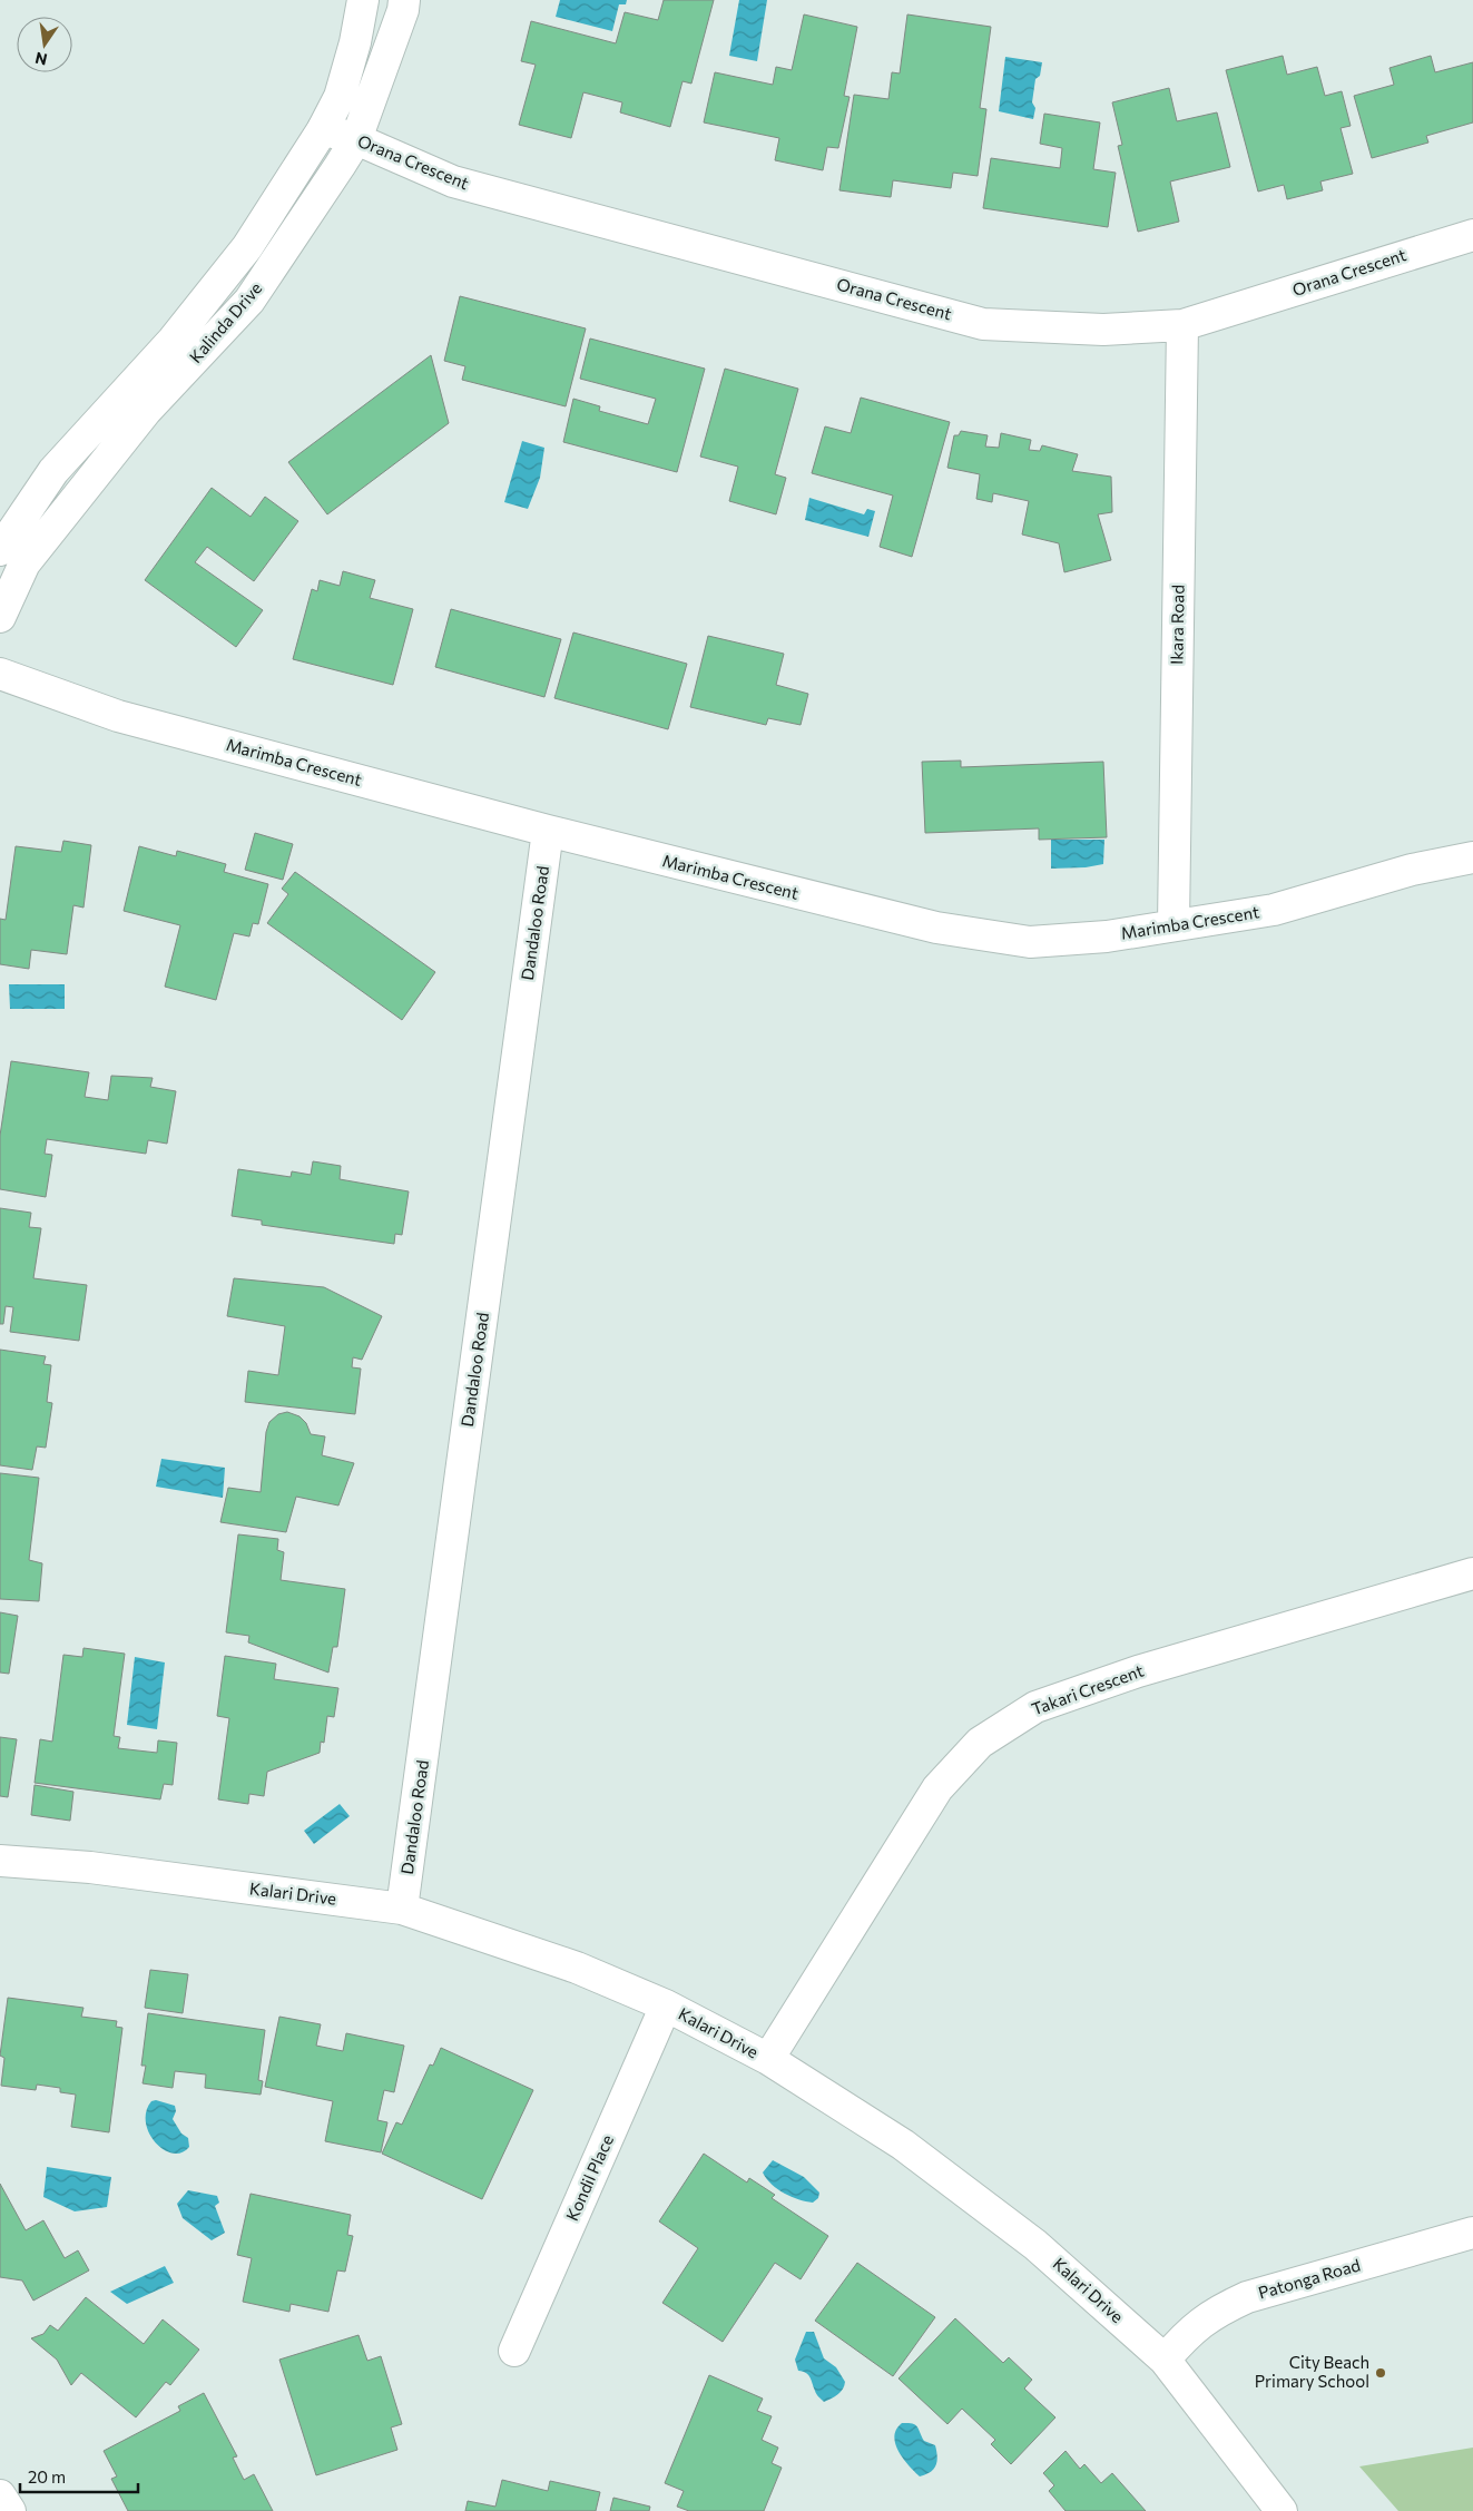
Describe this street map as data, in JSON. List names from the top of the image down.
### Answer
{
  "streets": {
    "street": [
      "Orana Crescent",
      "Kalinda Drive",
      "Ikara Road",
      "Marimba Crescent",
      "Dandaloo Road",
      "Takari Crescent",
      "Kalari Drive",
      "Kondil Place",
      "Patonga Road"
    ]
  },
  "crossings": [
    ["Orana Crescent", "Kalinda Drive"],
    ["Orana Crescent", "Ikara Road"],
    ["Ikara Road", "Marimba Crescent"],
    ["Marimba Crescent", "Dandaloo Road"],
    ["Dandaloo Road", "Kalari Drive"],
    ["Takari Crescent", "Kalari Drive"],
    ["Kalari Drive", "Kondil Place"],
    ["Kalari Drive", "Patonga Road"]
  ],
  "places": ["City Beach Primary School"],
  "scale_bar": "20 m",
  "north": "bottom"
}
